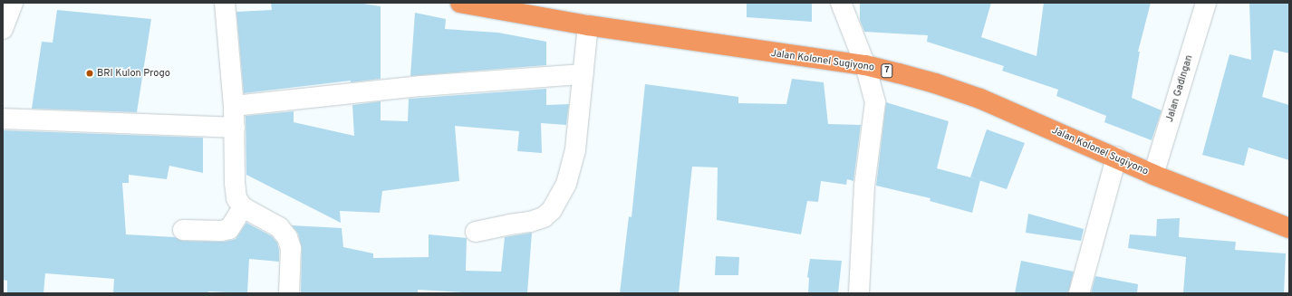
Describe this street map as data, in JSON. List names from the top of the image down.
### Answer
{
  "streets": {
    "highway": ["Jalan Kolonel Sugiyono", "7"],
    "street": ["Jalan Gadingan"]
  },
  "crossings": [
    ["Jalan Kolonel Sugiyono", "Jalan Gadingan"]
  ],
  "places": ["BRI Kulon Progo"]
}
